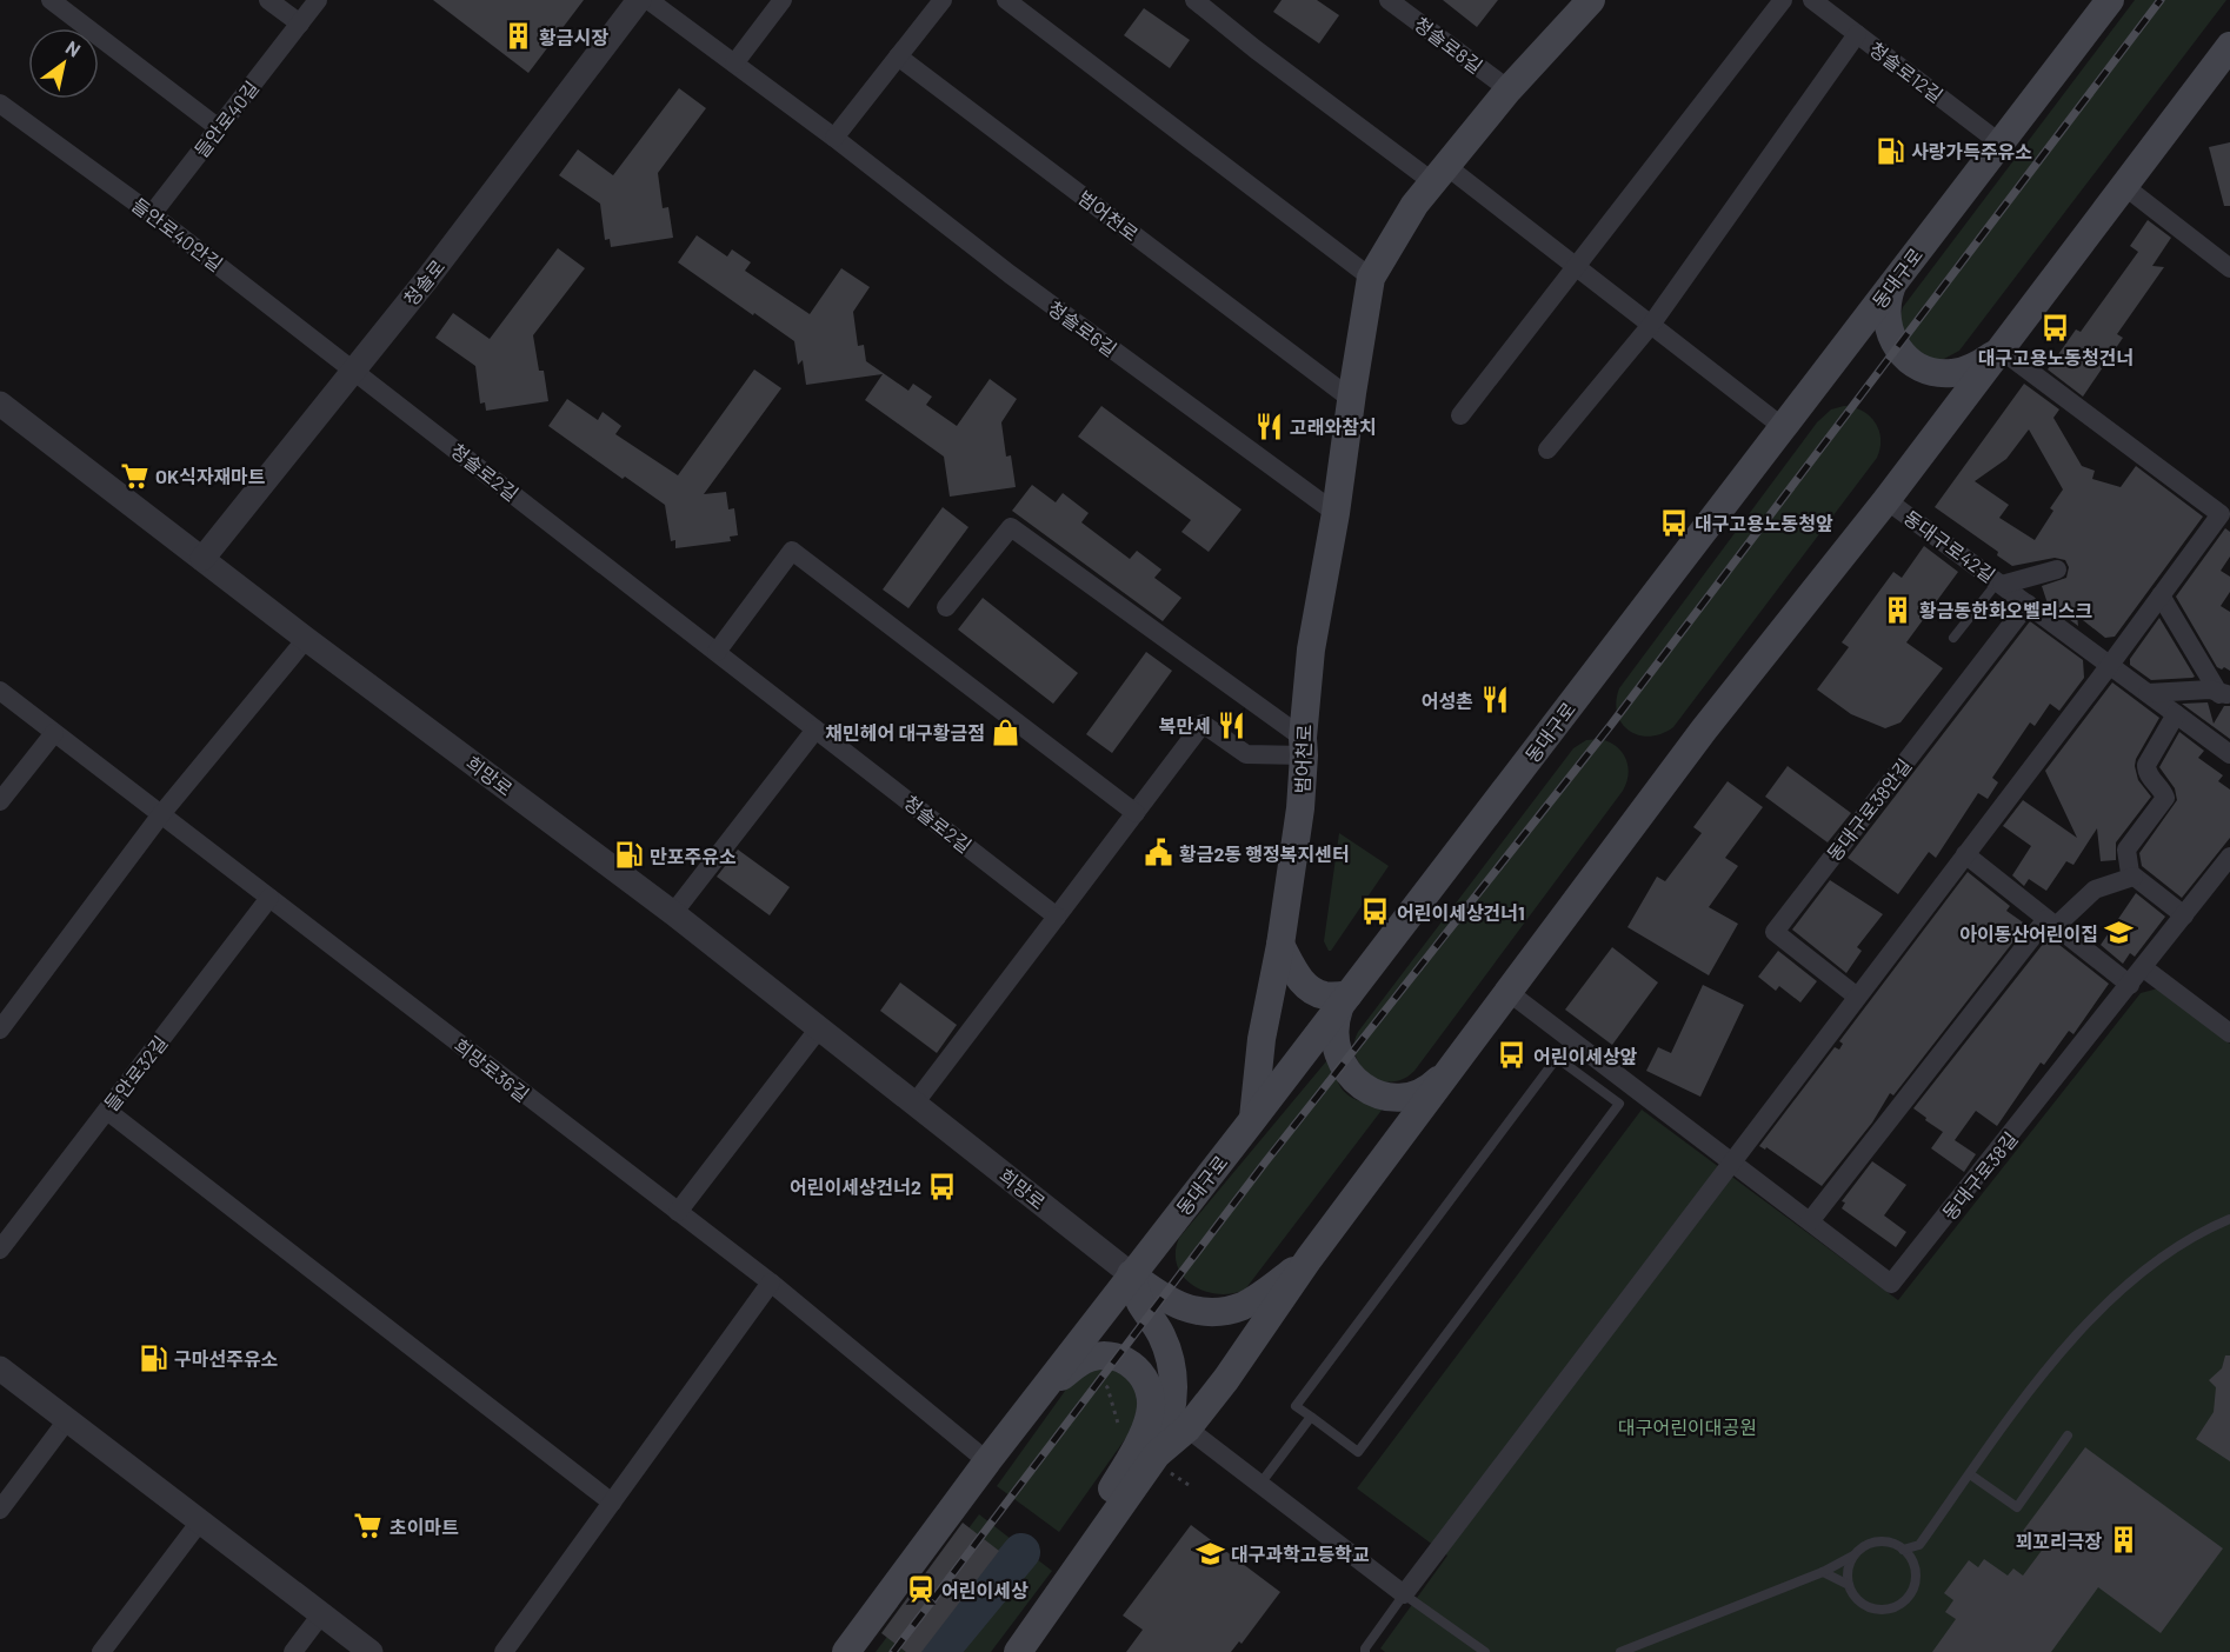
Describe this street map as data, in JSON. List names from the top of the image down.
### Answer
{
  "streets": {
    "main road": ["범어천로", "동대구로"],
    "street": [
      "청솔로8길",
      "청솔로12길",
      "들안로40길",
      "들안로40안길",
      "청솔로",
      "청솔로6길",
      "청솔로2길",
      "동대구로42길",
      "희망로",
      "동대구로38안길",
      "희망로36길",
      "들안로32길",
      "동대구로38길"
    ]
  },
  "crossings": [
    ["청솔로8길", "범어천로"],
    ["청솔로12길", "동대구로"],
    ["들안로40길", "들안로40안길"],
    ["범어천로", "동대구로"],
    ["범어천로", "청솔로6길"],
    ["들안로40안길", "청솔로"],
    ["들안로40안길", "청솔로2길"],
    ["동대구로", "희망로"],
    ["청솔로", "청솔로2길"],
    ["청솔로", "희망로"],
    ["동대구로42길", "동대구로38안길"],
    ["희망로36길", "들안로32길"]
  ],
  "parks": ["대구어린이대공원"],
  "places": {
    "building": ["황금시장", "황금동한화오벨리스크", "꾀꼬리극장"],
    "fuel station": ["사랑가득주유소", "만포주유소", "구마선주유소"],
    "bus stop": [
      "대구고용노동청건너",
      "대구고용노동청앞",
      "어린이세상건너1",
      "어린이세상앞",
      "어린이세상건너2"
    ],
    "restaurant": ["고래와참치", "어성촌", "복만세"],
    "supermarket": ["OK식자재마트", "초이마트"],
    "shop": ["채민헤어 대구황금점"],
    "public building": ["황금2동 행정복지센터"],
    "school or university": ["아이동산어린이집", "대구과학고등학교"],
    "station": ["어린이세상"]
  },
  "north": "top right"
}
